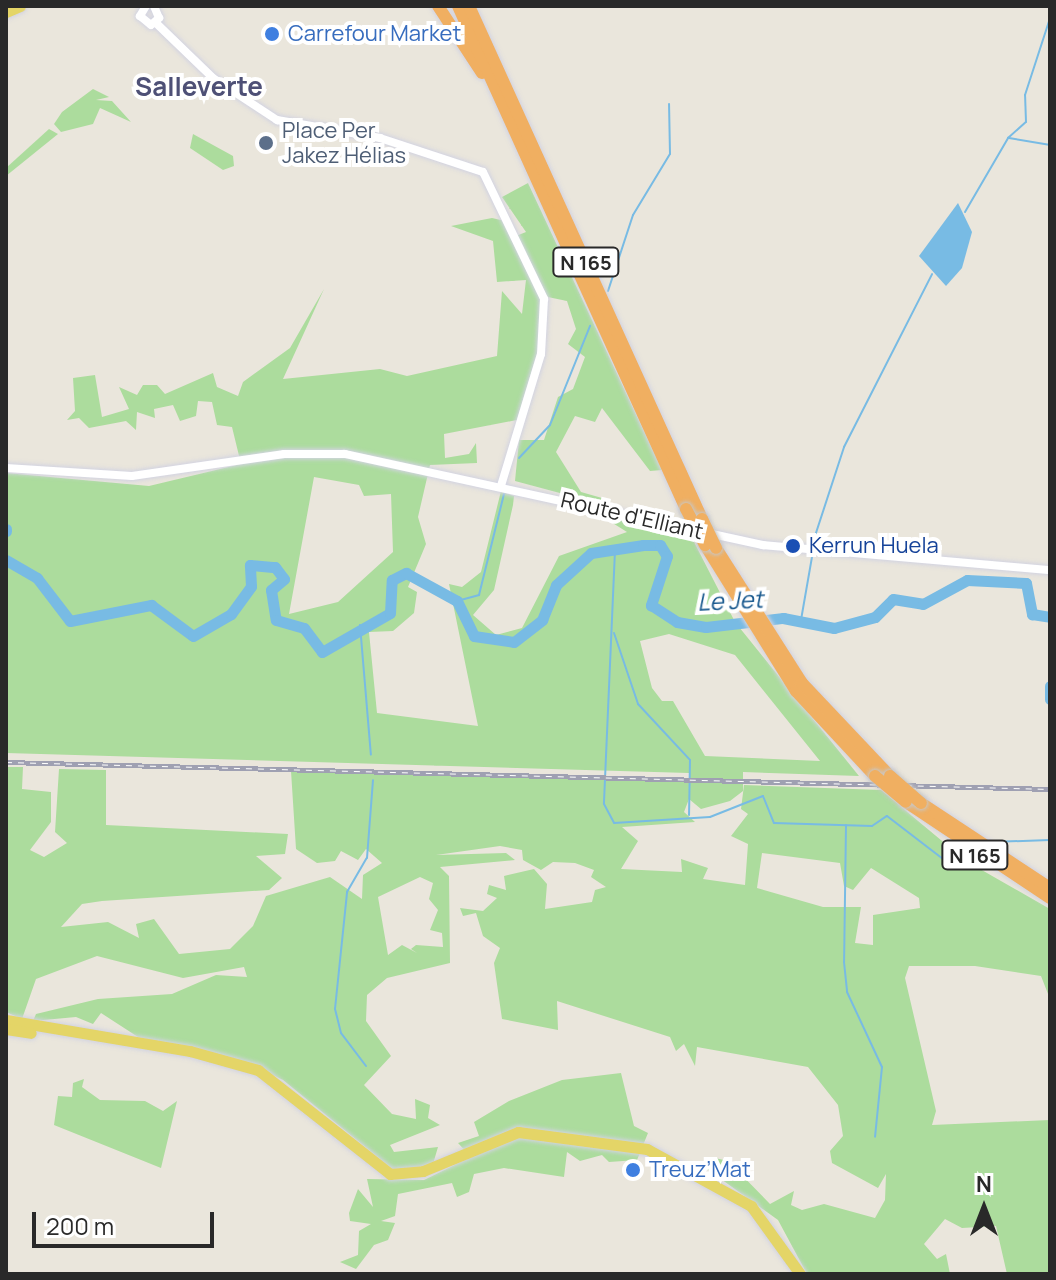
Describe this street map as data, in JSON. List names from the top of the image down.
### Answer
{
  "streets": {
    "highway": ["N 165"],
    "street": ["Route d'Elliant"]
  },
  "districts": ["Salleverte"],
  "water": ["Le Jet"],
  "places": [
    "Carrefour Market",
    "Place Per Jakez Hélias",
    "Kerrun Huela",
    "Treuz’Mat"
  ],
  "scale_bar": "200 m",
  "north": "top"
}
